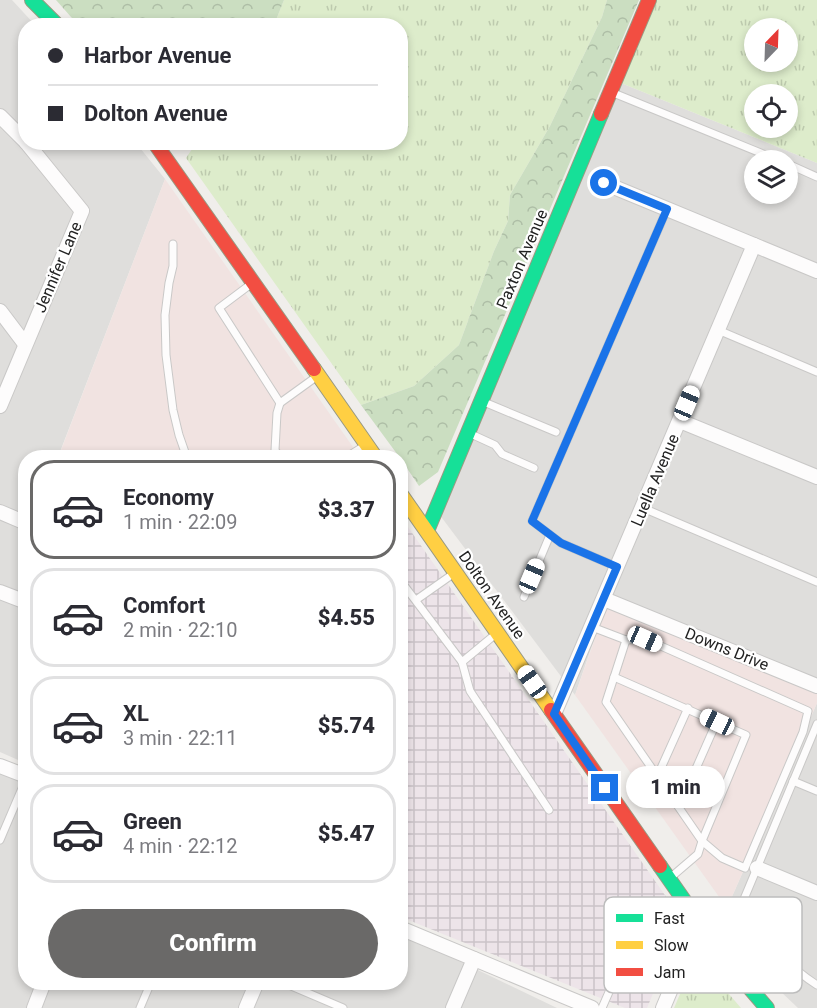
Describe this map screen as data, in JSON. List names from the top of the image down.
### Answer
{
  "streets": {
    "street": [
      "Paxton Avenue",
      "Jennifer Lane",
      "Luella Avenue",
      "Dolton Avenue",
      "Downs Drive"
    ]
  },
  "crossings": [
    ["Paxton Avenue", "Dolton Avenue"],
    ["Luella Avenue", "Dolton Avenue"],
    ["Luella Avenue", "Downs Drive"]
  ],
  "legend": ["Fast", "Slow", "Jam"],
  "north": "top right",
  "page": {
    "banner": ["Harbor Avenue", "Dolton Avenue"],
    "list": [
      {
        "name": "Economy",
        "note": "1 min · 22:09",
        "value": "$3.37"
      },
      {
        "name": "Comfort",
        "note": "2 min · 22:10",
        "value": "$4.55"
      },
      {
        "name": "XL",
        "note": "3 min · 22:11",
        "value": "$5.74"
      },
      {
        "name": "Green",
        "note": "4 min · 22:12",
        "value": "$5.47"
      }
    ],
    "bubble": "1 min",
    "buttons": "Confirm"
  }
}
